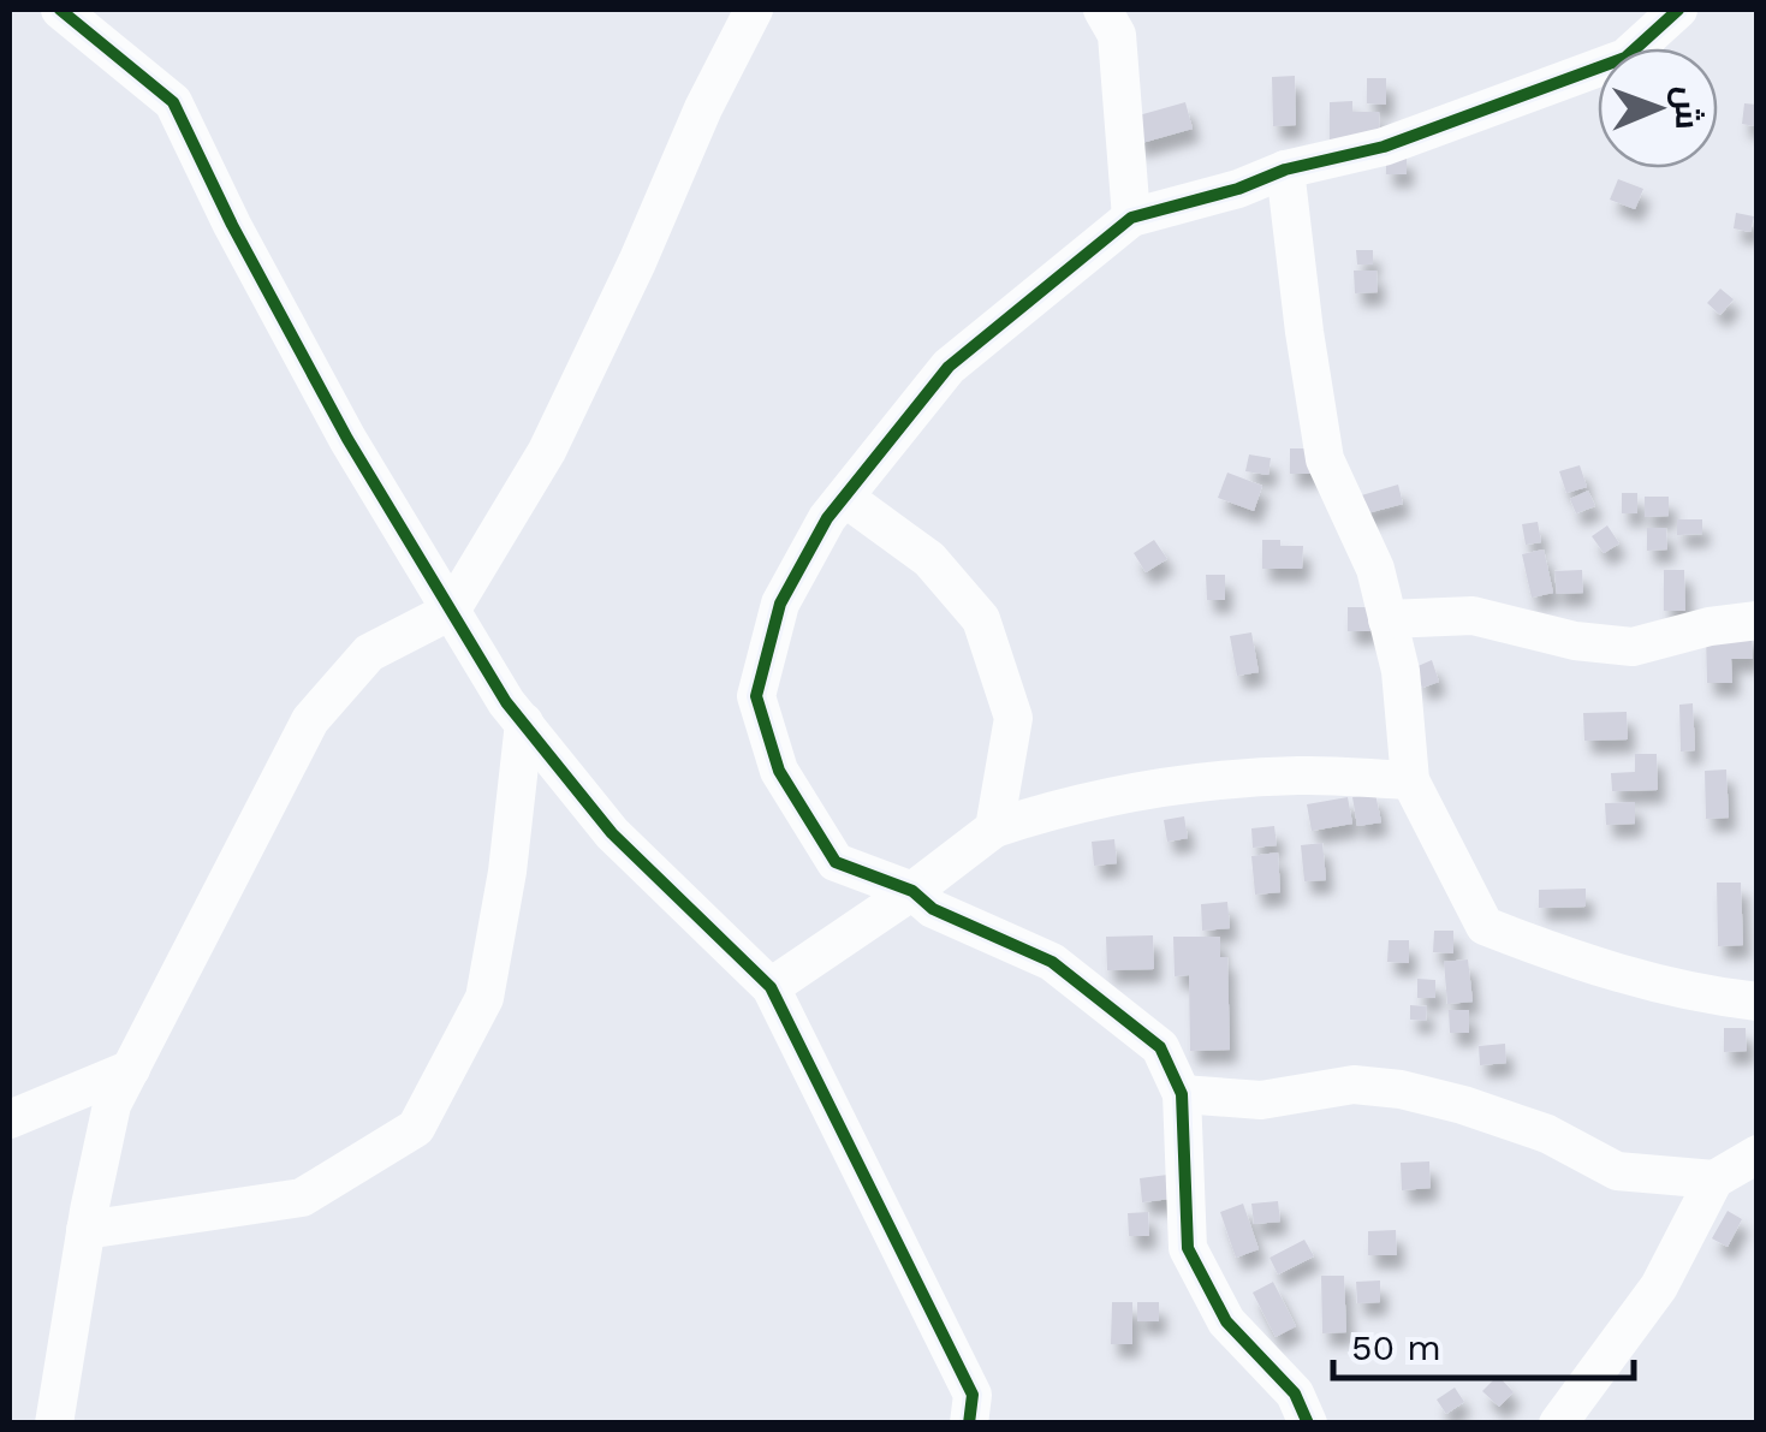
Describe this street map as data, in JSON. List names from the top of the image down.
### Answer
{
  "scale_bar": "50 m",
  "north": "right"
}
